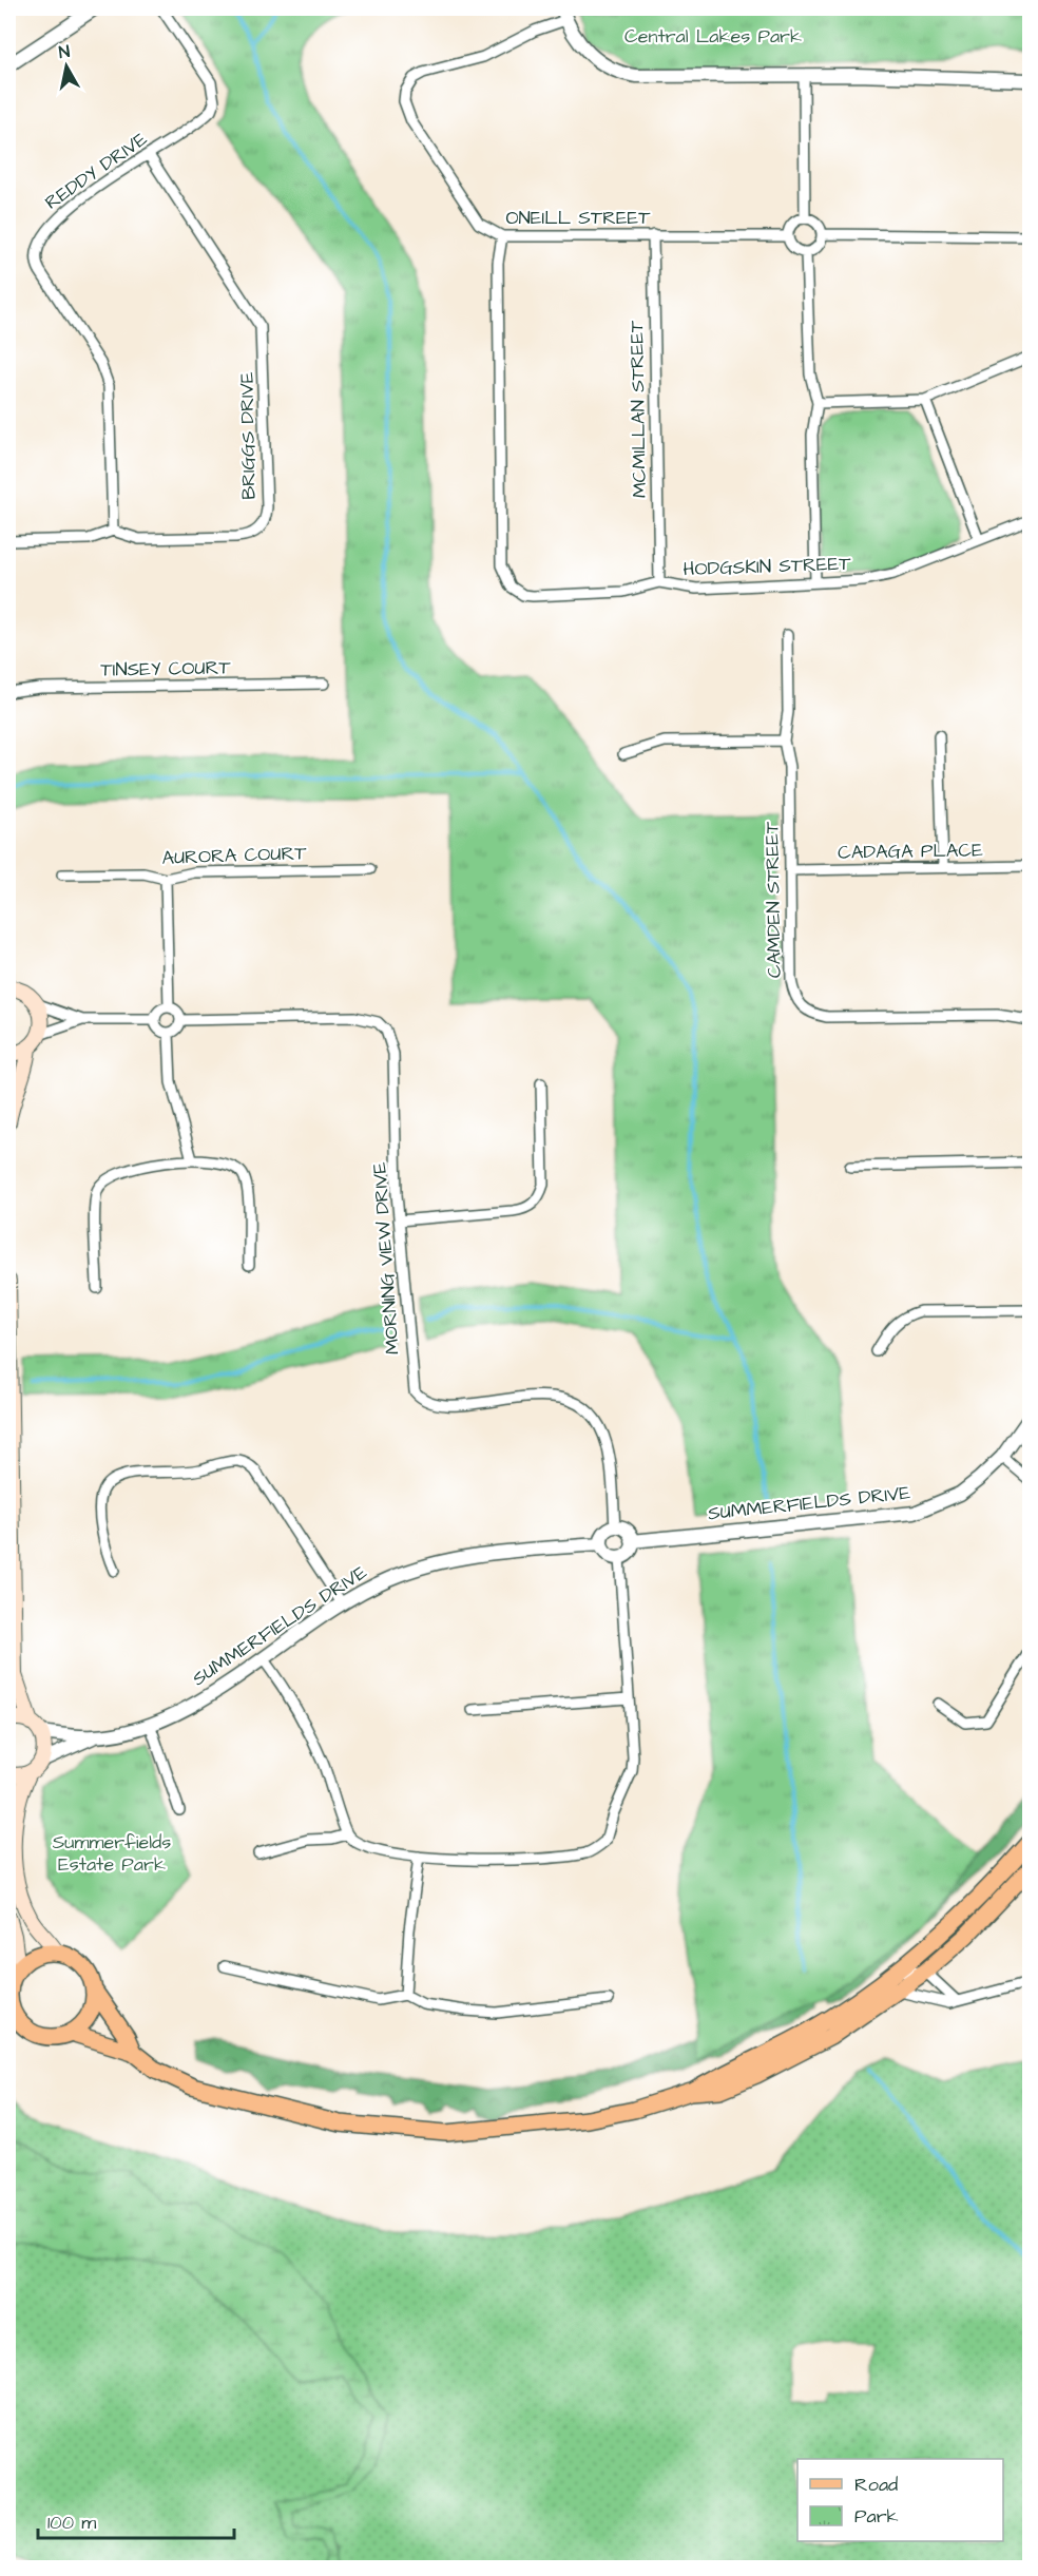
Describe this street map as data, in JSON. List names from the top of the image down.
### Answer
{
  "streets": {
    "street": [
      "REDDY DRIVE",
      "ONEILL STREET",
      "MCMILLAN STREET",
      "BRIGGS DRIVE",
      "HODGSKIN STREET",
      "TINSEY COURT",
      "CADAGA PLACE",
      "AURORA COURT",
      "CAMDEN STREET",
      "MORNING VIEW DRIVE",
      "SUMMERFIELDS DRIVE"
    ]
  },
  "crossings": [
    ["REDDY DRIVE", "BRIGGS DRIVE"],
    ["ONEILL STREET", "MCMILLAN STREET"],
    ["ONEILL STREET", "HODGSKIN STREET"],
    ["MCMILLAN STREET", "HODGSKIN STREET"],
    ["CADAGA PLACE", "CAMDEN STREET"],
    ["MORNING VIEW DRIVE", "SUMMERFIELDS DRIVE"]
  ],
  "parks": ["Central Lakes Park", "Summerfields Estate Park"],
  "legend": ["Road", "Park"],
  "scale_bar": "100 m",
  "north": "top"
}
